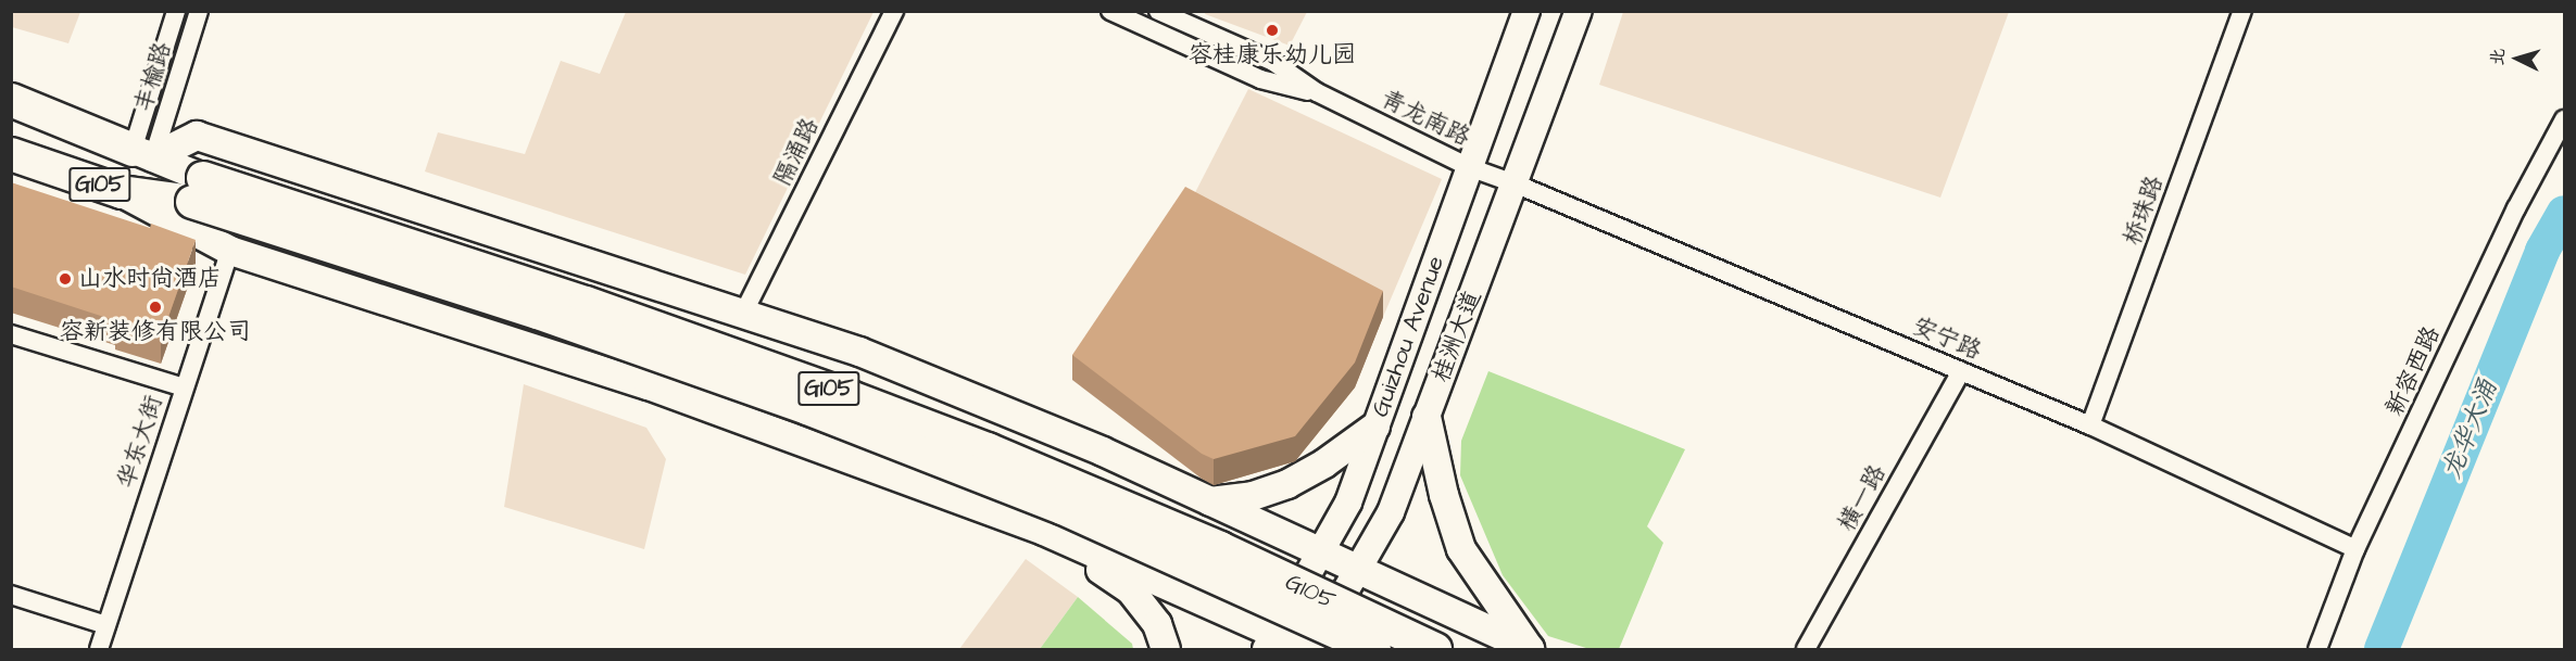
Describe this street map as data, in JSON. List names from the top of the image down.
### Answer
{
  "streets": {
    "highway": ["G105"],
    "main road": ["Guizhou Avenue", "桂洲大道"],
    "street": [
      "丰榆路",
      "青龙南路",
      "隔涌路",
      "桥珠路",
      "安宁路",
      "新容西路",
      "华东大街",
      "横一路"
    ]
  },
  "crossings": [
    ["丰榆路", "G105"],
    ["青龙南路", "Guizhou Avenue"],
    ["青龙南路", "桂洲大道"],
    ["青龙南路", "安宁路"],
    ["桥珠路", "安宁路"],
    ["桂洲大道", "安宁路"],
    ["安宁路", "新容西路"],
    ["安宁路", "横一路"]
  ],
  "water": ["龙华大涌"],
  "places": ["容桂康乐幼儿园", "山水时尚酒店", "容新装修有限公司"],
  "north": "left"
}
